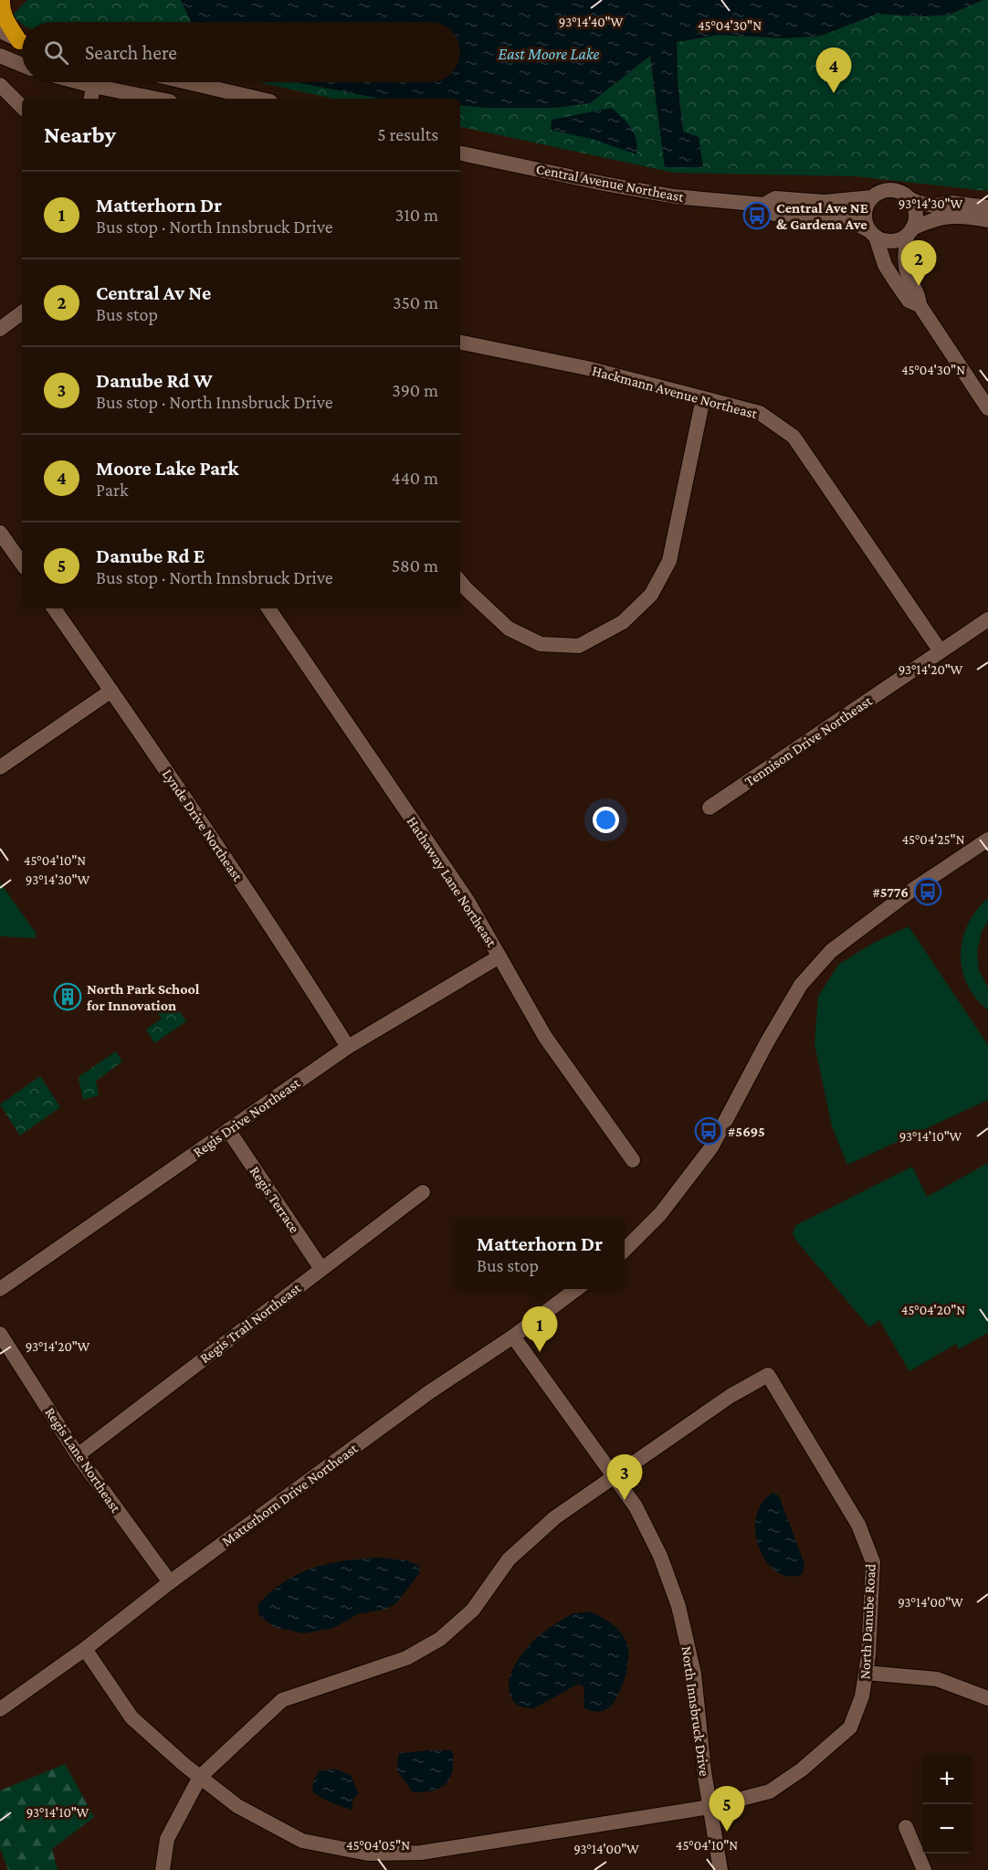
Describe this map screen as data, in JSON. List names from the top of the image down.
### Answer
{
  "streets": {
    "street": [
      "Central Avenue Northeast",
      "Hackmann Avenue Northeast",
      "Tennison Drive Northeast",
      "Lynde Drive Northeast",
      "Hathaway Lane Northeast",
      "Regis Drive Northeast",
      "Regis Terrace",
      "Regis Trail Northeast",
      "Regis Lane Northeast",
      "Matterhorn Drive Northeast",
      "North Danube Road",
      "North Innsbruck Drive"
    ]
  },
  "crossings": [
    ["Hackmann Avenue Northeast", "Tennison Drive Northeast"],
    ["Lynde Drive Northeast", "Regis Drive Northeast"],
    ["Hathaway Lane Northeast", "Regis Drive Northeast"],
    ["Regis Drive Northeast", "Regis Terrace"],
    ["Regis Terrace", "Regis Trail Northeast"],
    ["Regis Trail Northeast", "Regis Lane Northeast"],
    ["Regis Lane Northeast", "Matterhorn Drive Northeast"],
    ["Matterhorn Drive Northeast", "North Danube Road"],
    ["Matterhorn Drive Northeast", "North Innsbruck Drive"],
    ["North Danube Road", "North Innsbruck Drive"]
  ],
  "water": ["East Moore Lake"],
  "places": {
    "bus stop": ["Central Ave NE & Gardena Ave", "#5776", "#5695"],
    "building": ["North Park School for Innovation"]
  },
  "page": {
    "search": "Search here",
    "pins": [
      "4",
      "2",
      "1",
      "3",
      "5"
    ],
    "heading": ["Nearby", "5 results"],
    "list": [
      {
        "mark": "1",
        "name": "Matterhorn Dr",
        "note": "Bus stop · North Innsbruck Drive",
        "value": "310 m"
      },
      {
        "mark": "2",
        "name": "Central Av Ne",
        "note": "Bus stop",
        "value": "350 m"
      },
      {
        "mark": "3",
        "name": "Danube Rd W",
        "note": "Bus stop · North Innsbruck Drive",
        "value": "390 m"
      },
      {
        "mark": "4",
        "name": "Moore Lake Park",
        "note": "Park",
        "value": "440 m"
      },
      {
        "mark": "5",
        "name": "Danube Rd E",
        "note": "Bus stop · North Innsbruck Drive",
        "value": "580 m"
      }
    ],
    "popup": ["Matterhorn Dr", "Bus stop"],
    "map_buttons": ["+", "−"]
  },
  "coordinates": [
    "93°14'40\"W",
    "45°04'30\"N",
    "93°14'30\"W",
    "93°14'20\"W",
    "45°04'25\"N",
    "45°04'10\"N",
    "93°14'10\"W",
    "45°04'20\"N",
    "93°14'00\"W",
    "45°04'05\"N"
  ]
}
